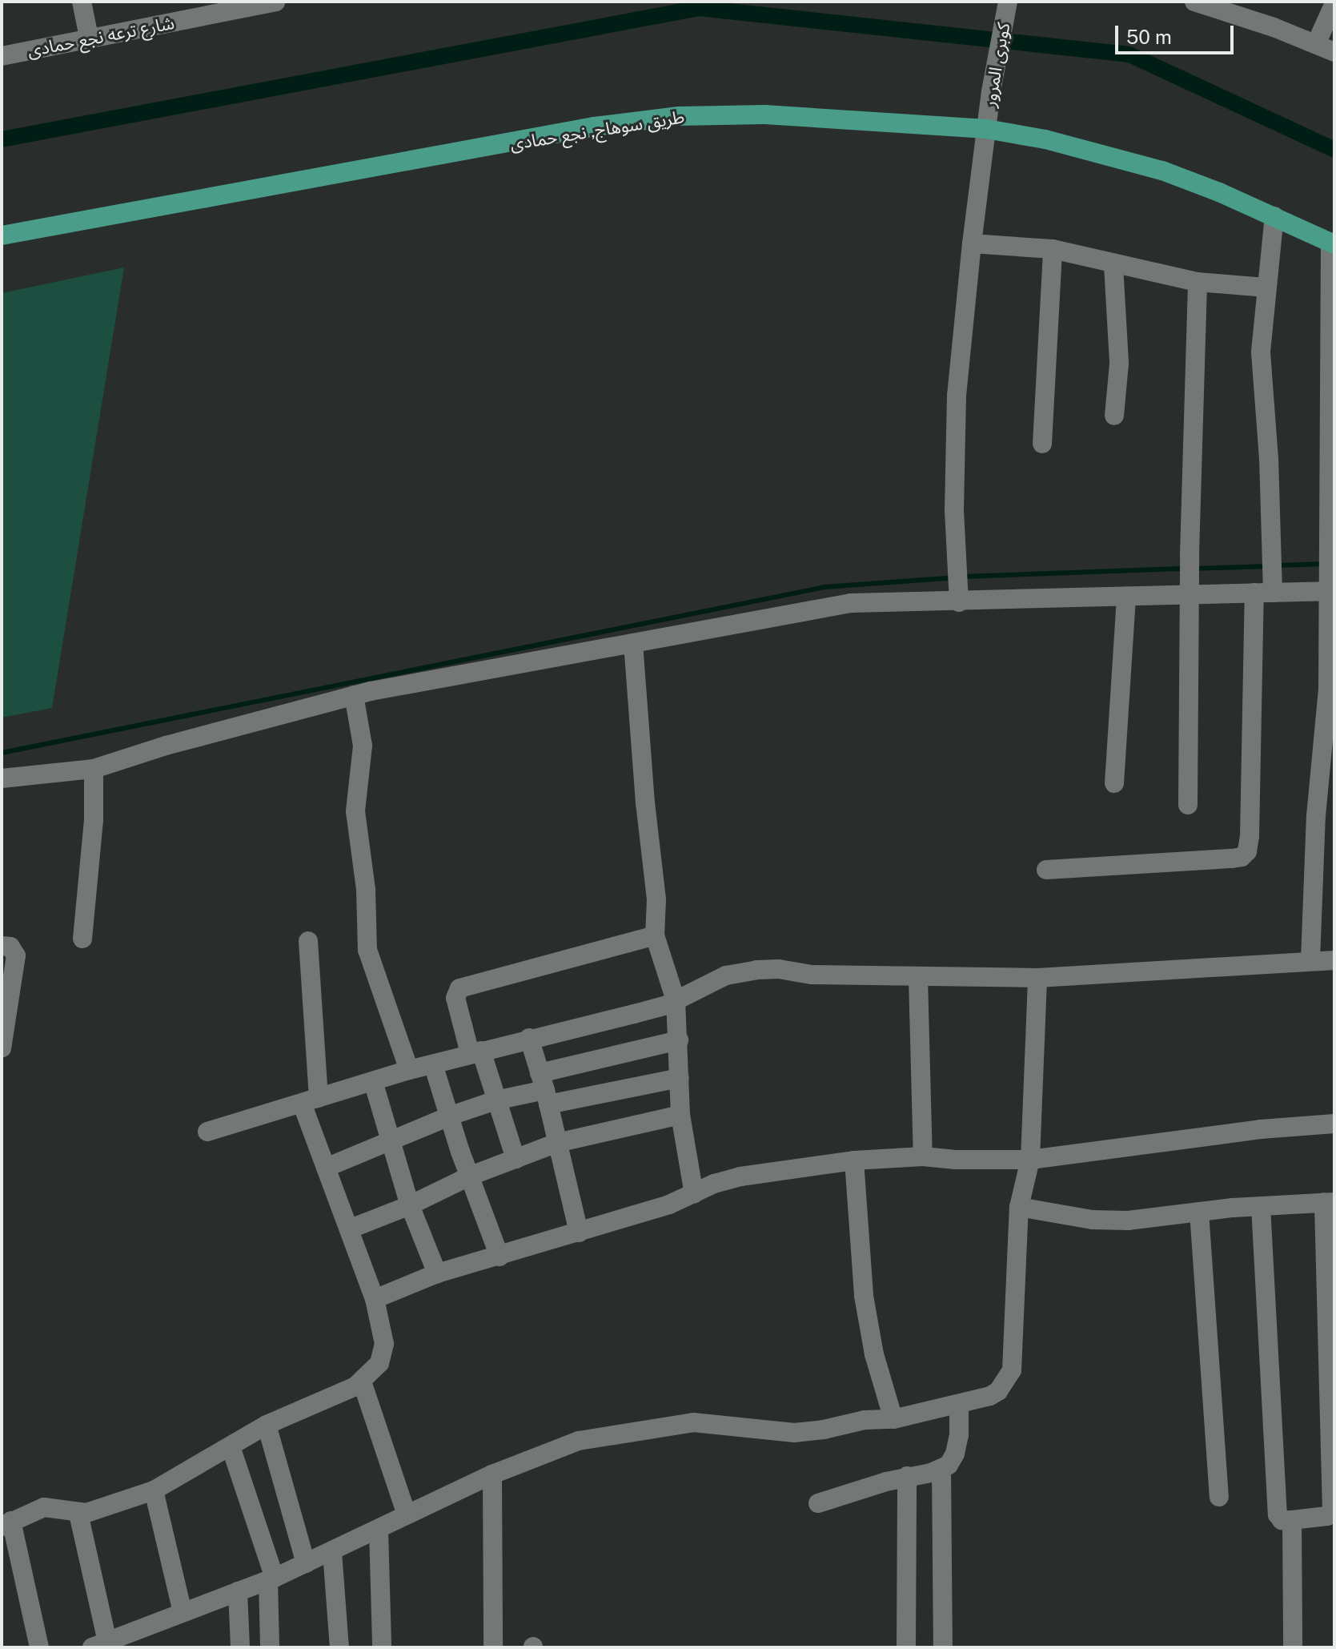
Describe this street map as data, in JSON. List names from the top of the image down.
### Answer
{
  "streets": {
    "main road": ["طريق سوهاج, نجع حمادى"],
    "street": ["شارع ترعه نجع حمادى", "كوبرى المرور"]
  },
  "crossings": [
    ["كوبرى المرور", "طريق سوهاج, نجع حمادى"]
  ],
  "scale_bar": "50 m"
}
